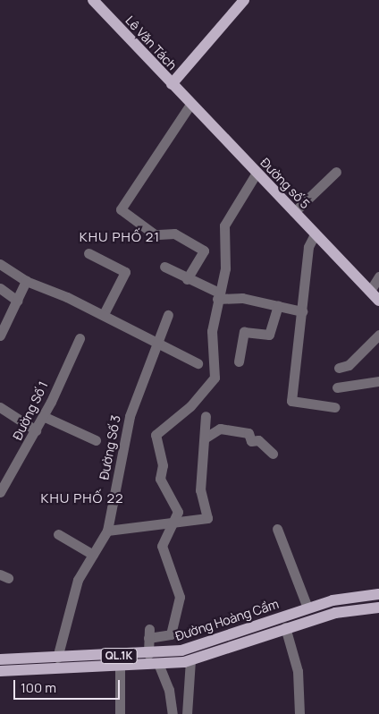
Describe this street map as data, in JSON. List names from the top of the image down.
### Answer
{
  "streets": {
    "main road": [
      "Lê Văn Tách",
      "Đường số 5",
      "Đường Hoàng Cầm",
      "QL.1K"
    ],
    "street": ["Đường Số 1", "Đường Số 3"]
  },
  "crossings": [
    ["Lê Văn Tách", "Đường số 5"],
    ["Đường Số 3", "Đường Hoàng Cầm"]
  ],
  "districts": ["KHU PHỐ 21", "KHU PHỐ 22"],
  "scale_bar": "100 m"
}
